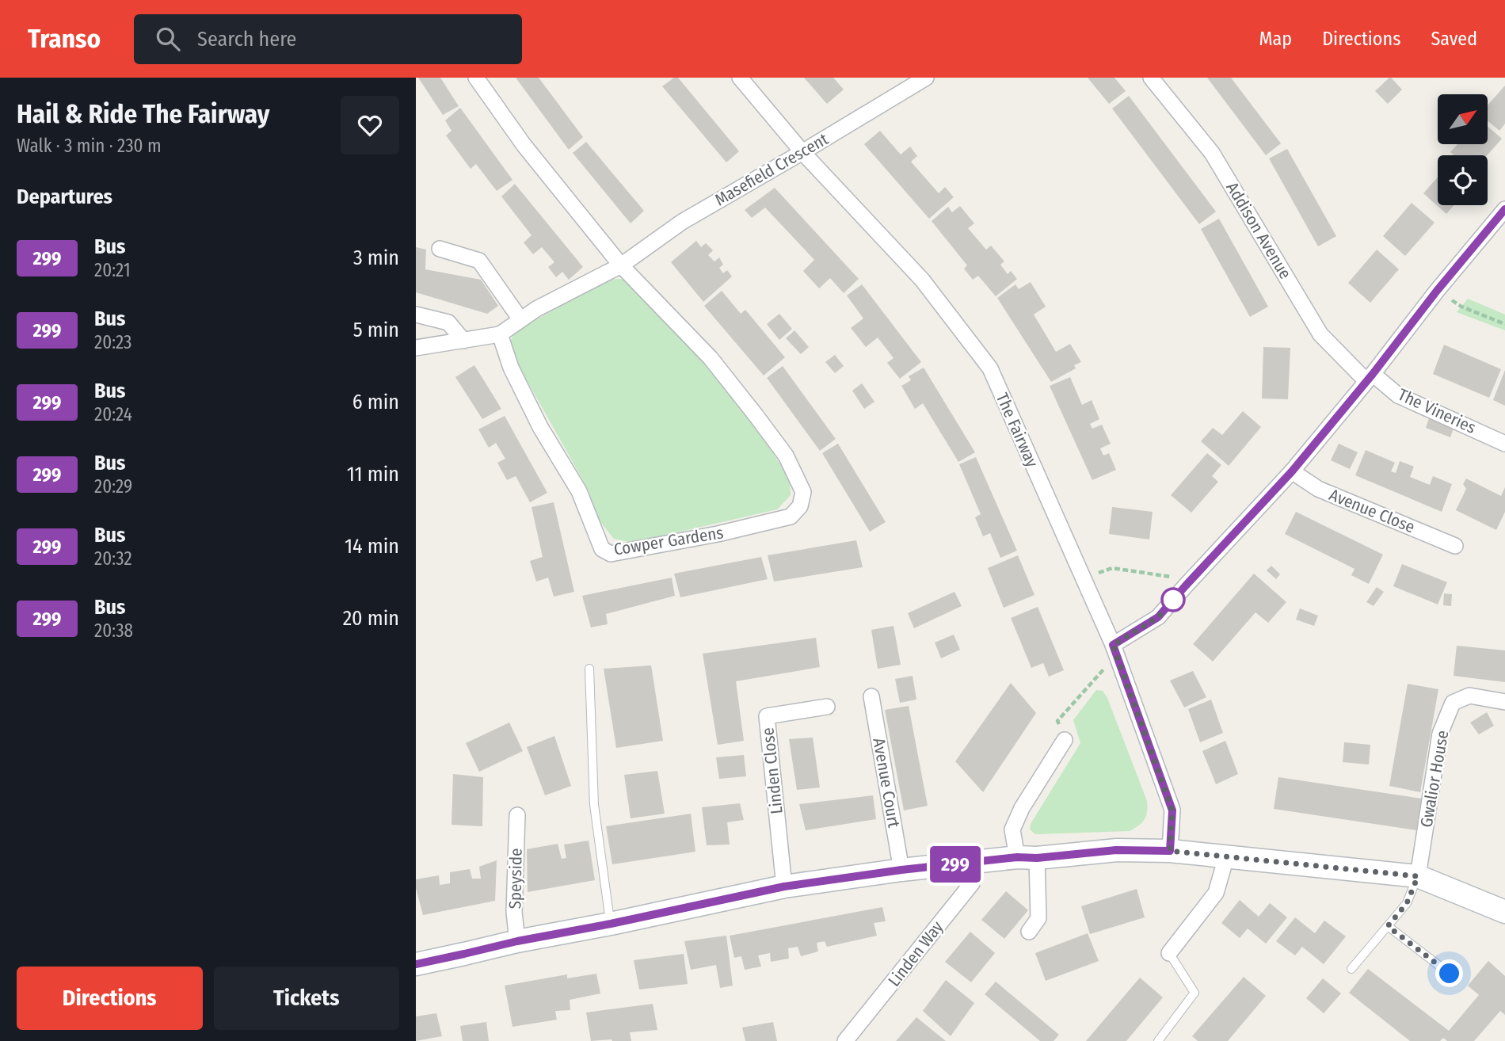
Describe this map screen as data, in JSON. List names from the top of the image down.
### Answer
{
  "streets": {
    "street": [
      "Masefield Crescent",
      "Addison Avenue",
      "The Vineries",
      "The Fairway",
      "Avenue Close",
      "Cowper Gardens",
      "Linden Close",
      "Gwalior House",
      "Avenue Court",
      "Speyside",
      "Linden Way"
    ]
  },
  "crossings": [
    ["Masefield Crescent", "The Fairway"],
    ["Masefield Crescent", "Cowper Gardens"],
    ["Addison Avenue", "The Vineries"]
  ],
  "lines": ["bus line 299"],
  "north": "top right",
  "page": {
    "header": "Transo",
    "search": "Search here",
    "nav": ["Map", "Directions", "Saved"],
    "heading": [
      ["Hail & Ride The Fairway", "Walk · 3 min · 230 m"],
      "Departures"
    ],
    "on_map": "299",
    "list": [
      {
        "mark": "299",
        "name": "Bus",
        "note": "20:21",
        "value": "3 min"
      },
      {
        "mark": "299",
        "name": "Bus",
        "note": "20:23",
        "value": "5 min"
      },
      {
        "mark": "299",
        "name": "Bus",
        "note": "20:24",
        "value": "6 min"
      },
      {
        "mark": "299",
        "name": "Bus",
        "note": "20:29",
        "value": "11 min"
      },
      {
        "mark": "299",
        "name": "Bus",
        "note": "20:32",
        "value": "14 min"
      },
      {
        "mark": "299",
        "name": "Bus",
        "note": "20:38",
        "value": "20 min"
      }
    ],
    "buttons": ["Directions", "Tickets"]
  }
}
